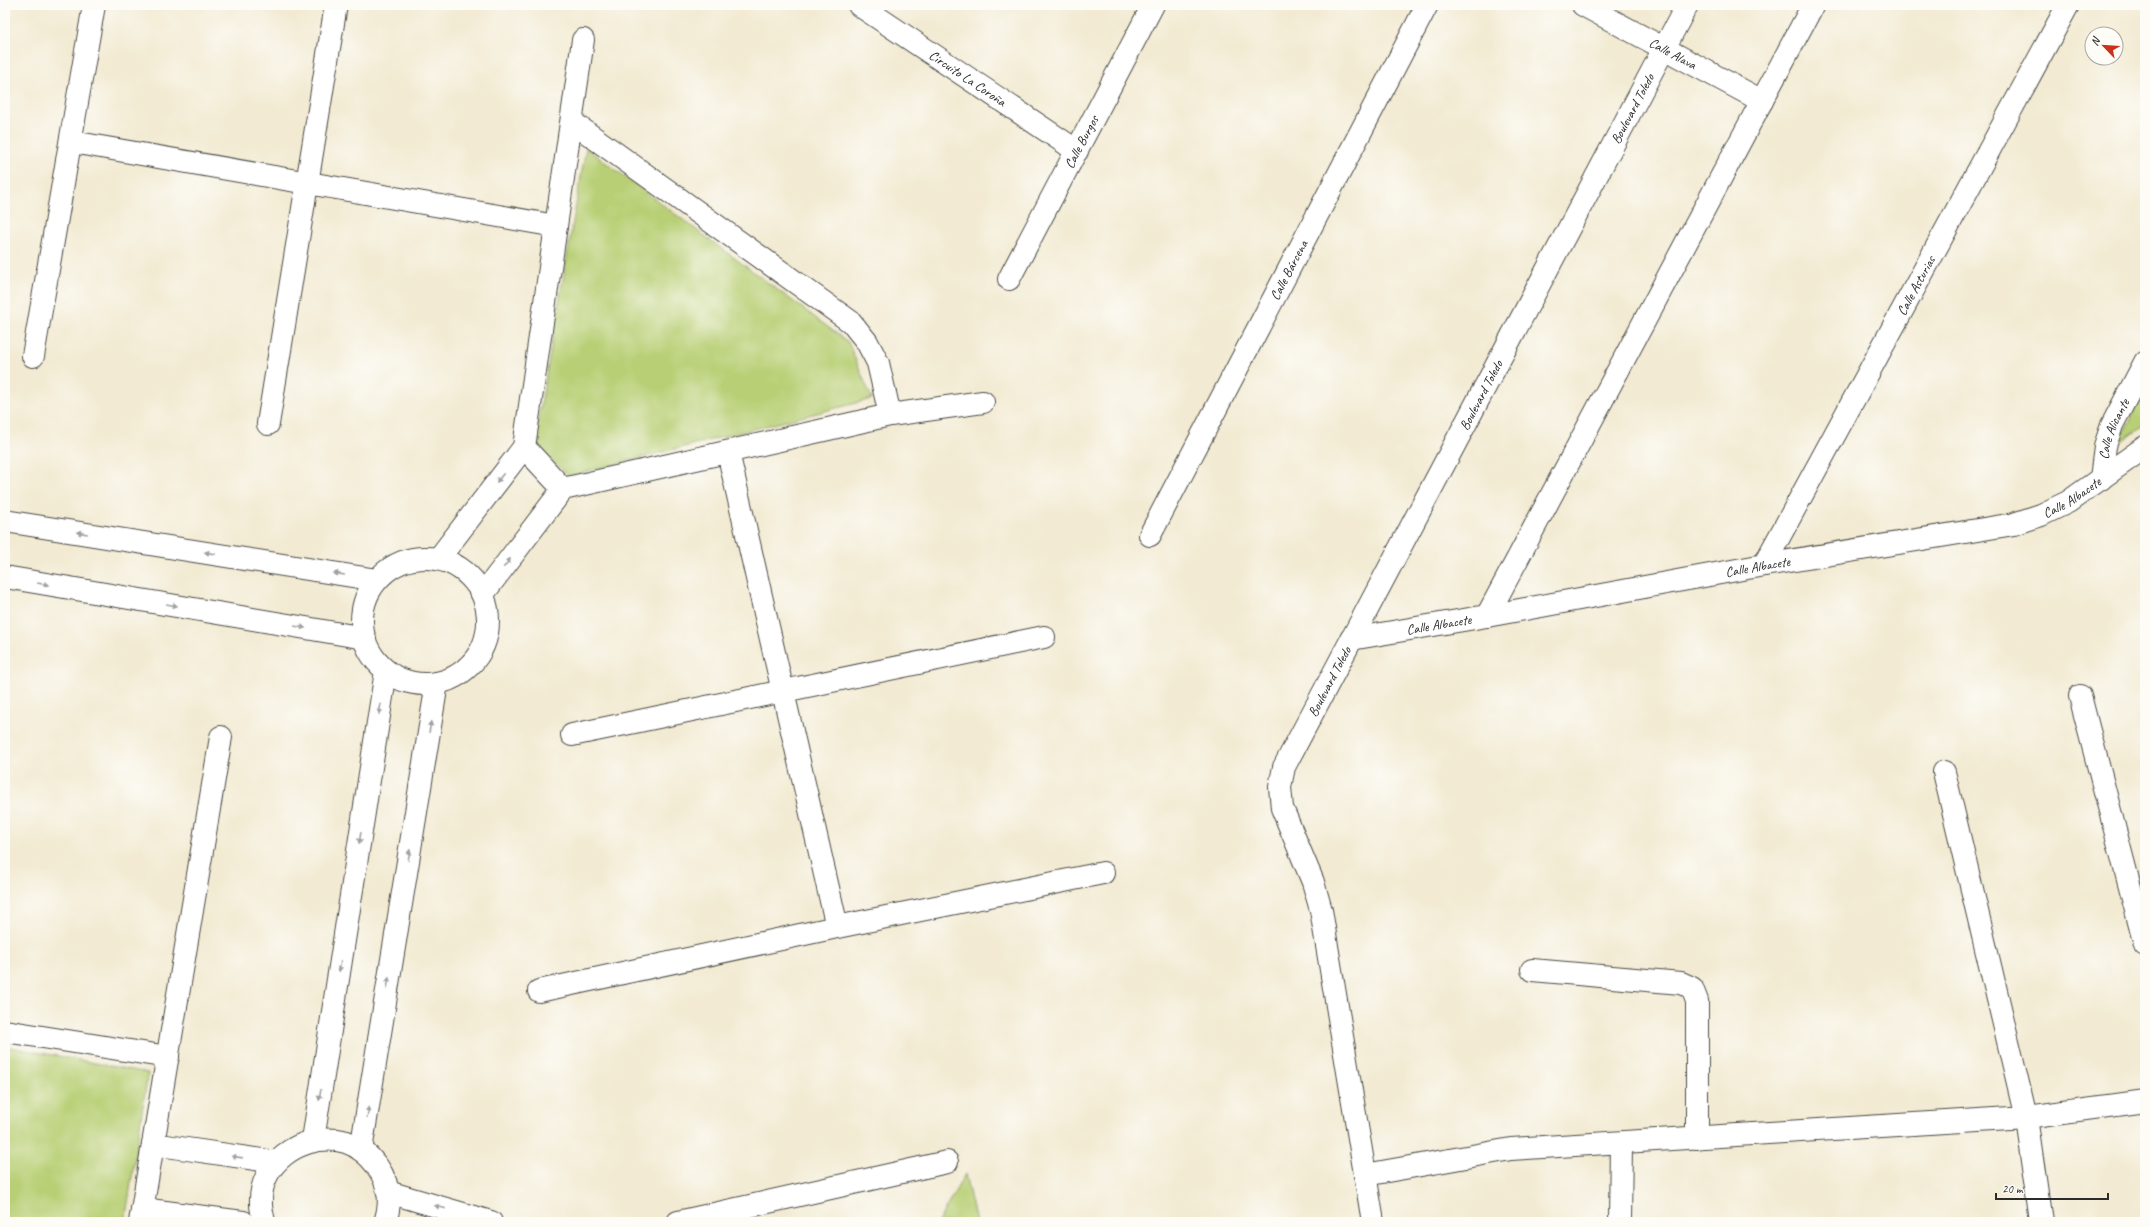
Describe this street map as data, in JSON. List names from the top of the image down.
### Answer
{
  "streets": {
    "street": [
      "Calle Alava",
      "Circuito La Coroña",
      "Boulevard Toledo",
      "Calle Burgos",
      "Calle Bárcena",
      "Calle Asturias",
      "Calle Alicante",
      "Calle Albacete"
    ]
  },
  "crossings": [
    ["Calle Alava", "Boulevard Toledo"],
    ["Circuito La Coroña", "Calle Burgos"],
    ["Boulevard Toledo", "Calle Albacete"],
    ["Calle Asturias", "Calle Albacete"],
    ["Calle Alicante", "Calle Albacete"]
  ],
  "scale_bar": "20 m",
  "north": "top left"
}
